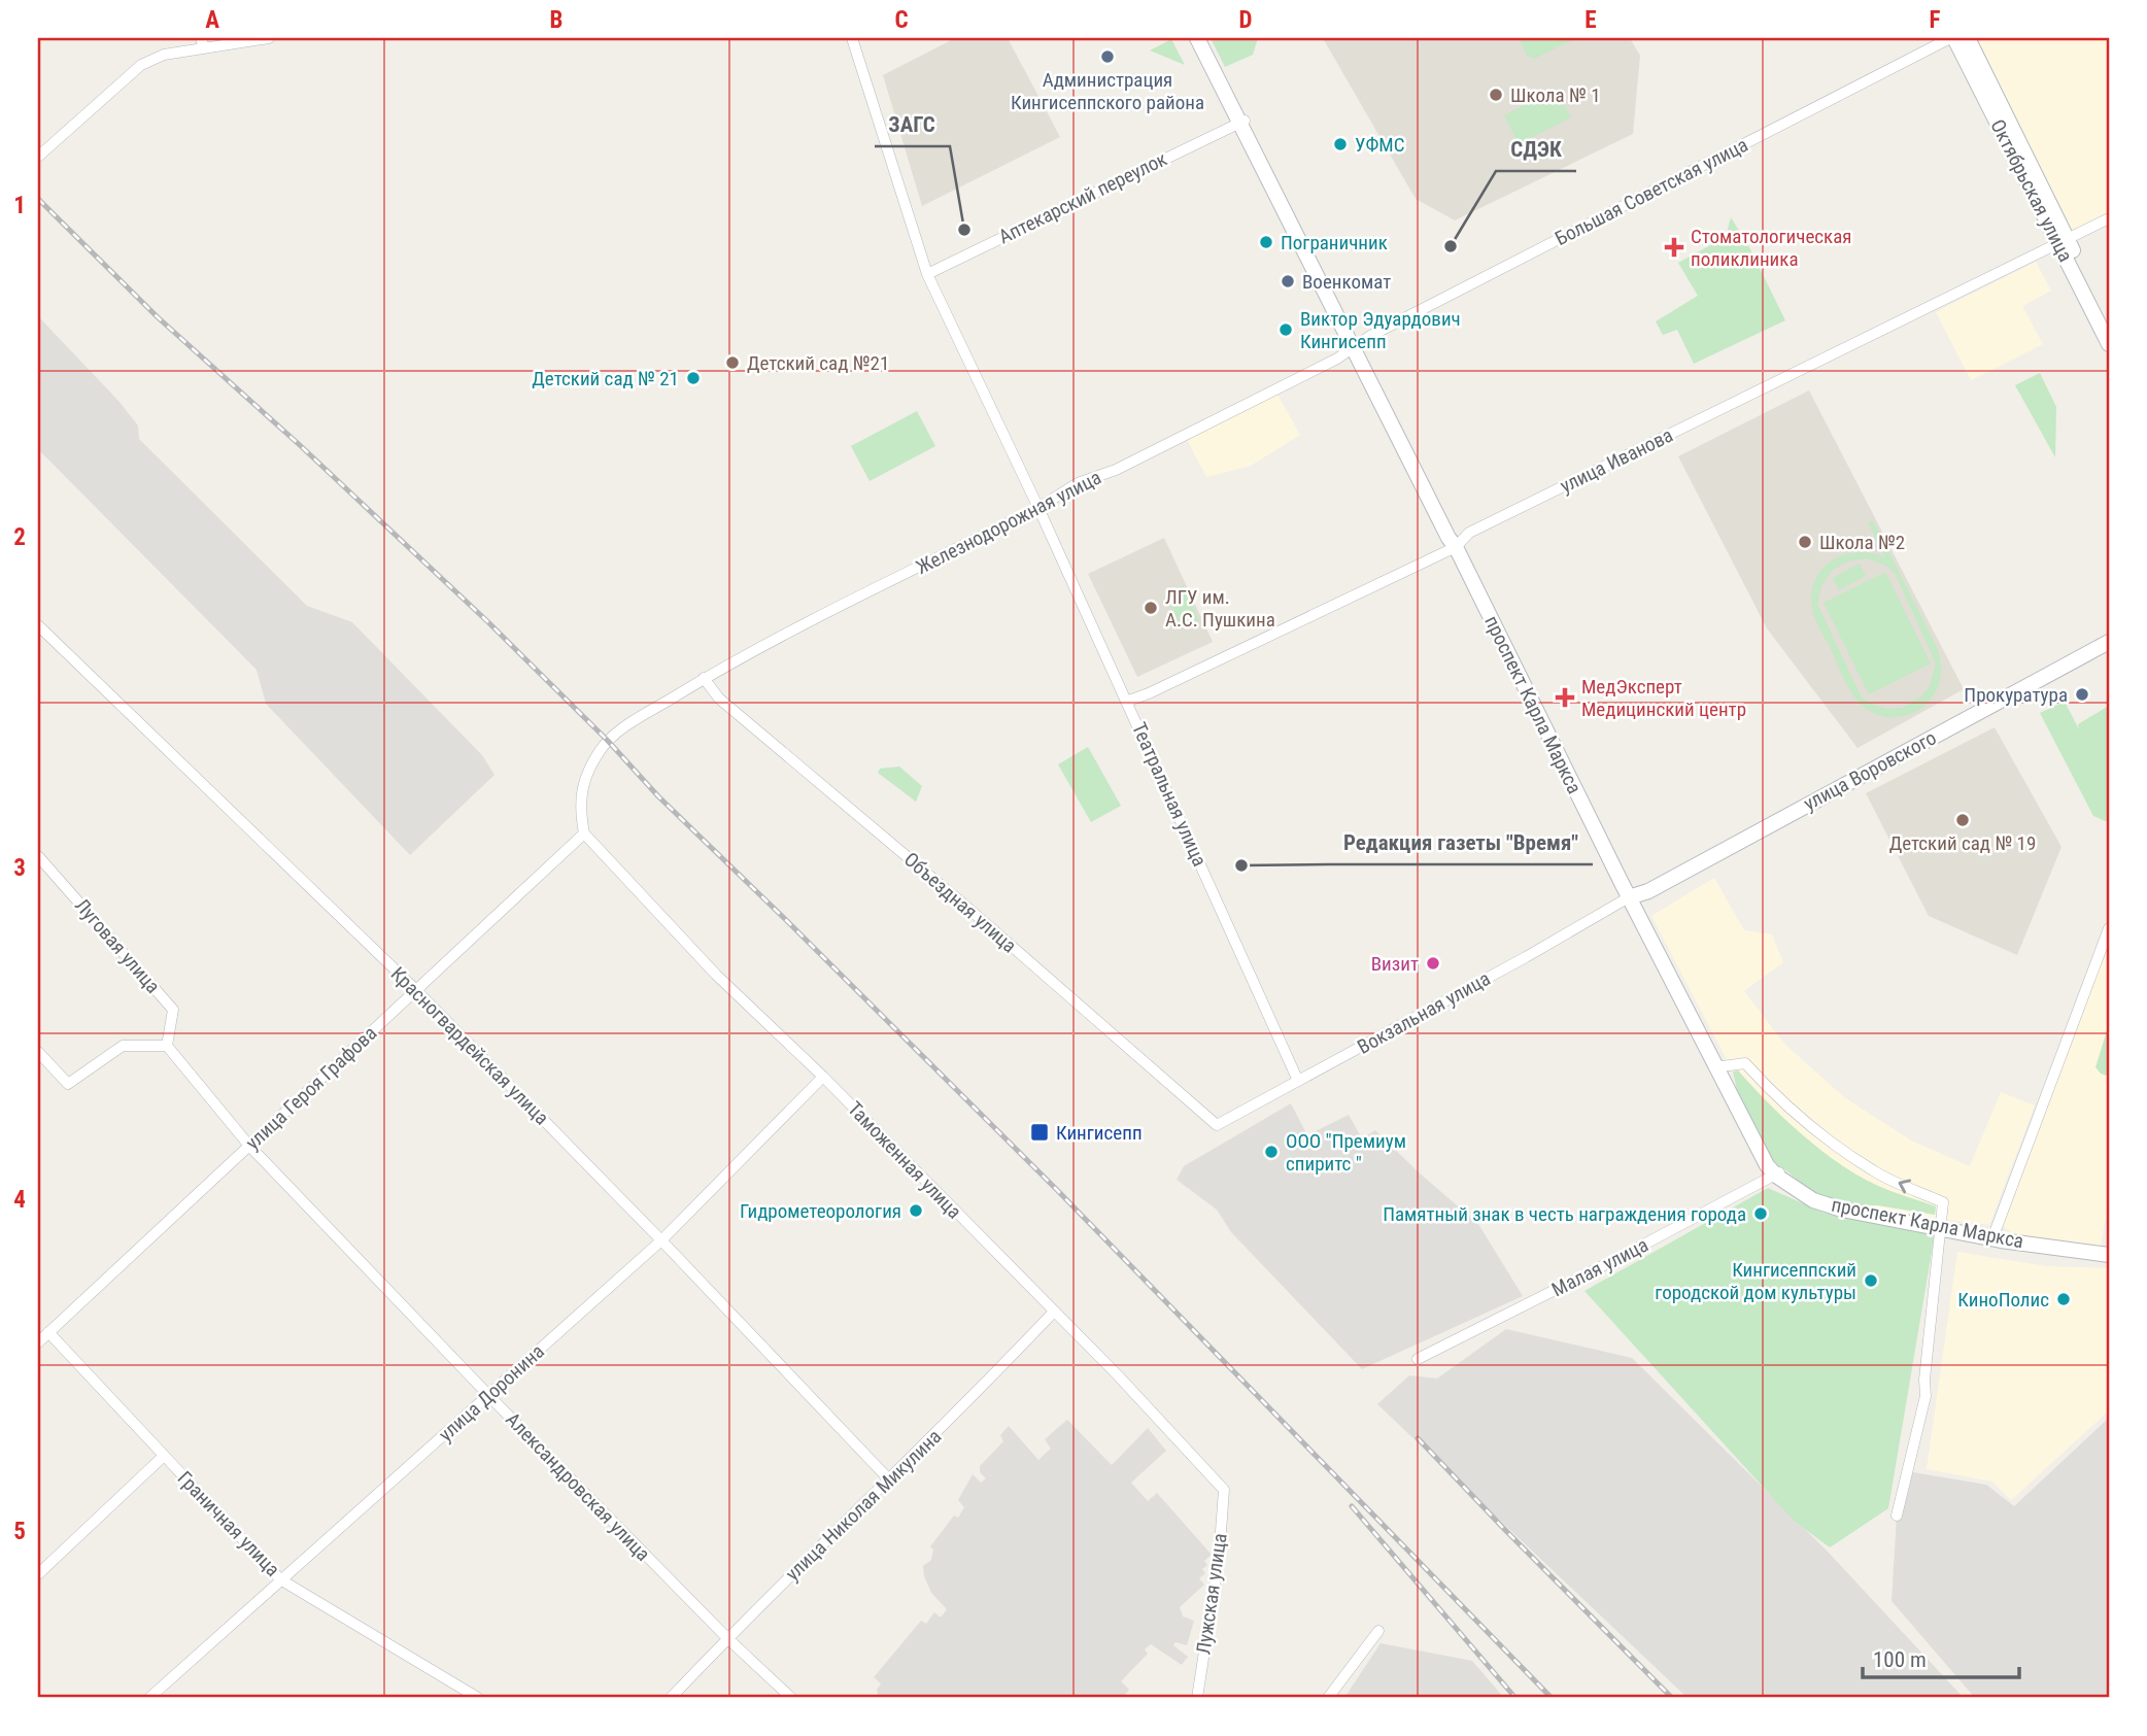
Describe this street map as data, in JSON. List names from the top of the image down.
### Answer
{
  "streets": {
    "main road": ["Октябрьская улица", "проспект Карла Маркса", "улица Воровского"],
    "street": [
      "Большая Советская улица",
      "Аптекарский переулок",
      "улица Иванова",
      "Железнодорожная улица",
      "Театральная улица",
      "Объездная улица",
      "Луговая улица",
      "Вокзальная улица",
      "Красногвардейская улица",
      "улица Героя Графова",
      "Таможенная улица",
      "Малая улица",
      "улица Доронина",
      "Александровская улица",
      "улица Николая Микулина",
      "Граничная улица",
      "Лужская улица"
    ]
  },
  "crossings": [
    ["Октябрьская улица", "Большая Советская улица"],
    ["Октябрьская улица", "улица Иванова"],
    ["Большая Советская улица", "Железнодорожная улица"],
    ["Большая Советская улица", "проспект Карла Маркса"],
    ["Аптекарский переулок", "проспект Карла Маркса"],
    ["улица Иванова", "проспект Карла Маркса"],
    ["улица Иванова", "Театральная улица"],
    ["Железнодорожная улица", "проспект Карла Маркса"],
    ["Железнодорожная улица", "Театральная улица"],
    ["Железнодорожная улица", "Объездная улица"],
    ["Железнодорожная улица", "улица Героя Графова"],
    ["Железнодорожная улица", "Таможенная улица"],
    ["проспект Карла Маркса", "улица Воровского"],
    ["проспект Карла Маркса", "Вокзальная улица"],
    ["проспект Карла Маркса", "Малая улица"],
    ["улица Воровского", "Вокзальная улица"],
    ["Театральная улица", "Вокзальная улица"],
    ["Объездная улица", "Вокзальная улица"],
    ["Красногвардейская улица", "улица Героя Графова"],
    ["Красногвардейская улица", "улица Доронина"],
    ["Красногвардейская улица", "улица Николая Микулина"],
    ["улица Героя Графова", "Таможенная улица"],
    ["улица Героя Графова", "Александровская улица"],
    ["улица Героя Графова", "Граничная улица"],
    ["Таможенная улица", "улица Доронина"],
    ["Таможенная улица", "улица Николая Микулина"],
    ["Таможенная улица", "Лужская улица"],
    ["улица Доронина", "Александровская улица"],
    ["улица Доронина", "Граничная улица"],
    ["Александровская улица", "улица Николая Микулина"]
  ],
  "places": {
    "other": [
      "Администрация Кингисеппского района",
      "Школа № 1",
      "УФМС",
      "ЗАГС",
      "Пограничник",
      "СДЭК",
      "Военкомат",
      "Виктор Эдуардович Кингисепп",
      "Детский сад №21",
      "Детский сад № 21",
      "Школа №2",
      "ЛГУ им. А.С. Пушкина",
      "Прокуратура",
      "Детский сад № 19",
      "Редакция газеты \"Время\"",
      "Визит",
      "ООО \"Премиум спиритс \"",
      "Гидрометеорология",
      "Памятный знак в честь награждения города",
      "Кингисеппский городской дом культуры",
      "КиноПолис"
    ],
    "health": ["Стоматологическая поликлиника", "МедЭксперт Медицинский центр"],
    "transit": ["Кингисепп"]
  },
  "scale_bar": "100 m",
  "grid": {
    "columns": [
      "A",
      "B",
      "C",
      "D",
      "E",
      "F"
    ],
    "rows": [
      "1",
      "2",
      "3",
      "4",
      "5"
    ]
  }
}
